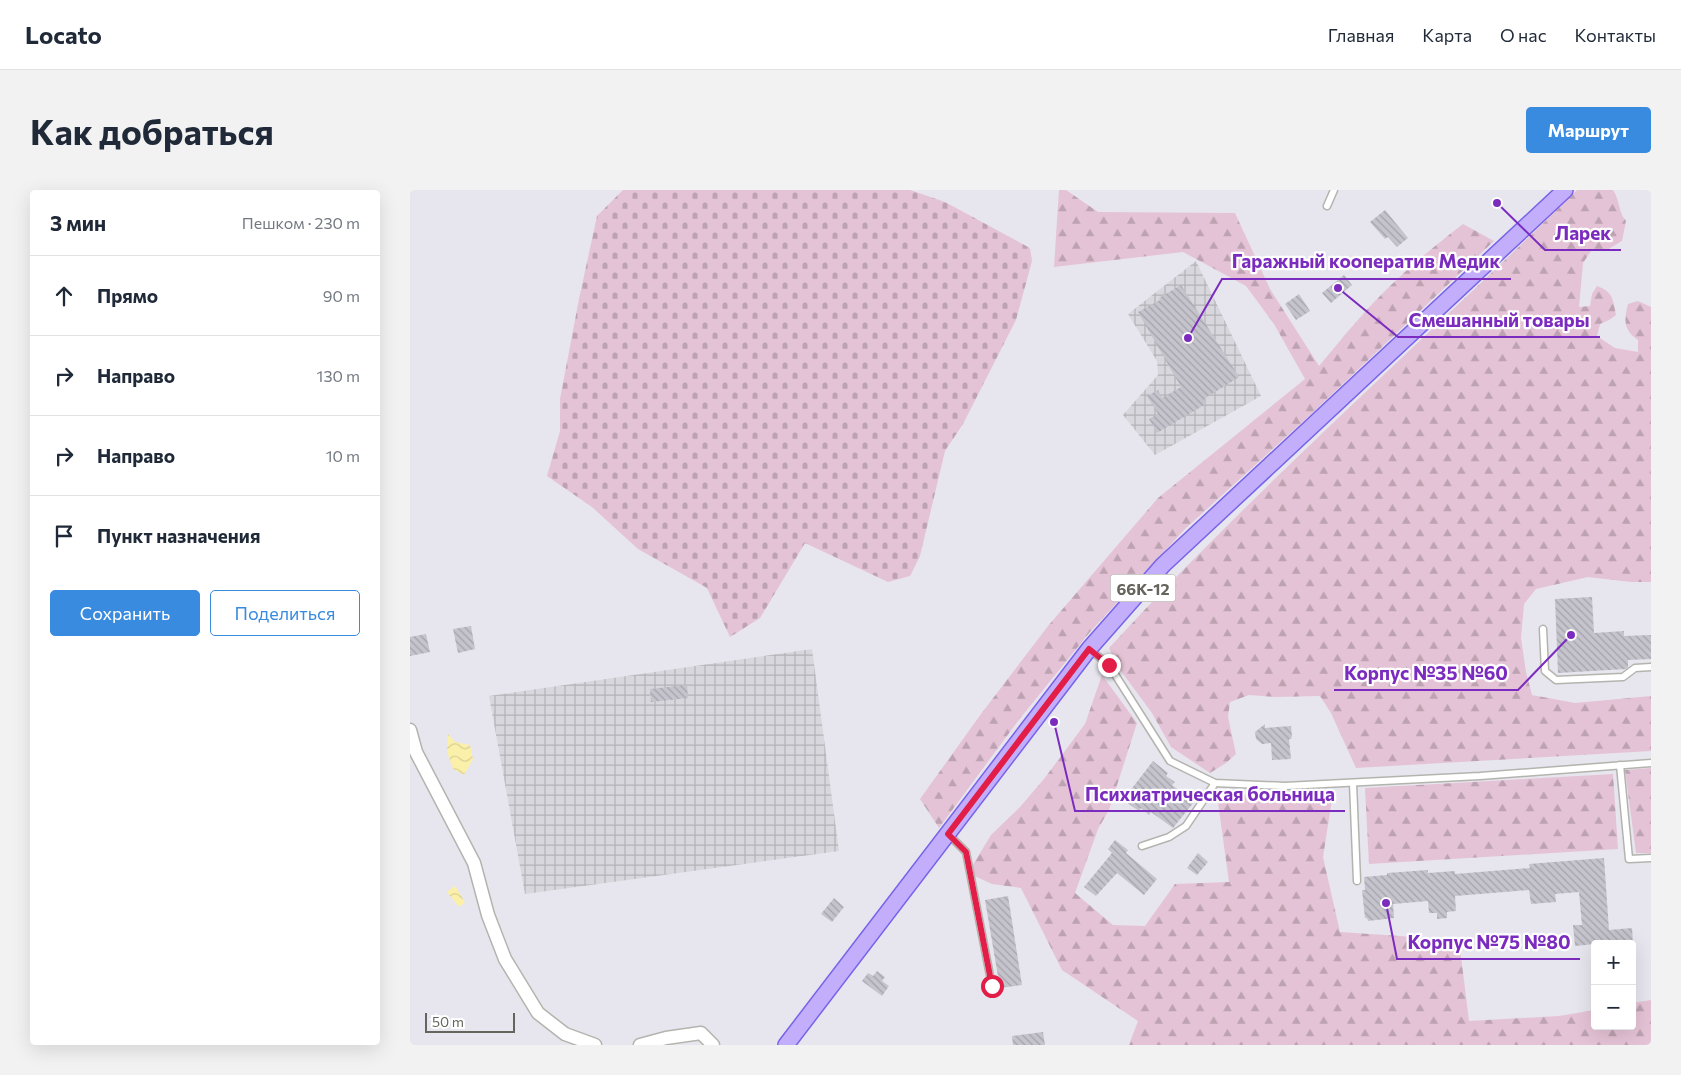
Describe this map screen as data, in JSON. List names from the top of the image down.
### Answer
{
  "streets": {
    "main road": ["66К-12"]
  },
  "places": [
    "Ларек",
    "Смешанный товары",
    "Гаражный кооператив Медик",
    "Корпус №35 №60",
    "Психиатрическая больница",
    "Корпус №75 №80"
  ],
  "scale_bar": "50 m",
  "page": {
    "header": "Locato",
    "nav": [
      "Главная",
      "Карта",
      "О нас",
      "Контакты"
    ],
    "buttons": [
      "Маршрут",
      ["Сохранить", "Поделиться"]
    ],
    "title": "Как добраться",
    "heading": ["3 мин", "Пешком · 230 m"],
    "list": [
      ["Прямо", "90 m"],
      ["Направо", "130 m"],
      ["Направо", "10 m"],
      "Пункт назначения"
    ],
    "map_buttons": ["+", "−"],
    "scale": "50 m"
  }
}
